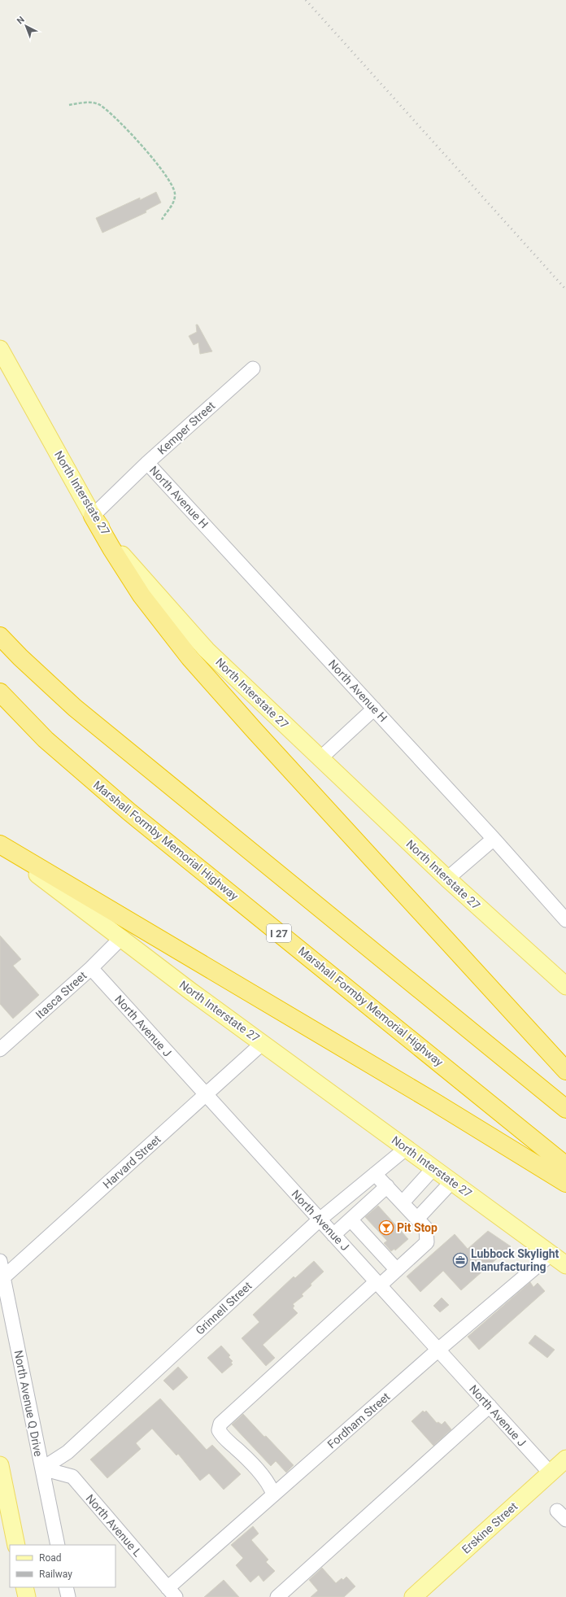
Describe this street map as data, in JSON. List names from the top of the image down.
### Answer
{
  "streets": {
    "highway": ["Marshall Formby Memorial Highway", "I 27"],
    "main road": ["North Interstate 27", "Erskine Street"],
    "street": [
      "Kemper Street",
      "North Avenue H",
      "Itasca Street",
      "North Avenue J",
      "Harvard Street",
      "Grinnell Street",
      "North Avenue Q Drive",
      "Fordham Street",
      "North Avenue L"
    ]
  },
  "crossings": [
    ["Kemper Street", "North Interstate 27"],
    ["Kemper Street", "North Avenue H"],
    ["North Interstate 27", "Itasca Street"],
    ["North Interstate 27", "Harvard Street"],
    ["North Interstate 27", "Grinnell Street"],
    ["North Interstate 27", "Fordham Street"],
    ["Itasca Street", "North Avenue J"],
    ["North Avenue J", "Harvard Street"],
    ["North Avenue J", "Grinnell Street"],
    ["North Avenue J", "Fordham Street"],
    ["North Avenue J", "Erskine Street"],
    ["Harvard Street", "North Avenue Q Drive"],
    ["Grinnell Street", "North Avenue Q Drive"],
    ["Grinnell Street", "North Avenue L"],
    ["North Avenue Q Drive", "North Avenue L"],
    ["Fordham Street", "North Avenue L"]
  ],
  "places": {
    "bar": ["Pit Stop"],
    "office": ["Lubbock Skylight Manufacturing"]
  },
  "legend": ["Road", "Railway"],
  "north": "top left"
}
